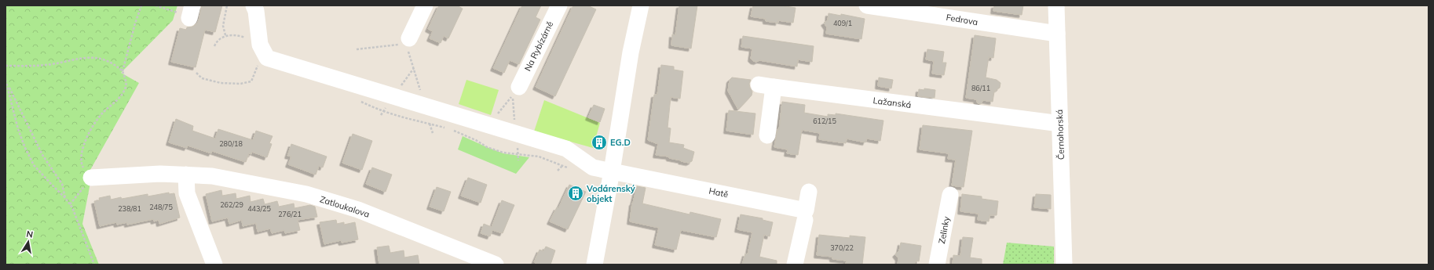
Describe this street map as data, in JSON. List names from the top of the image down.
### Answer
{
  "streets": {
    "street": [
      "Fedrova",
      "Na Rybízárně",
      "Lažanská",
      "Černohorská",
      "Hatě",
      "Zatloukalova",
      "Zelinky"
    ]
  },
  "crossings": [
    ["Fedrova", "Černohorská"],
    ["Lažanská", "Černohorská"]
  ],
  "places": {
    "building": ["EG.D", "Vodárenský objekt"]
  },
  "house_numbers": [
    "409/1",
    "86/11",
    "612/15",
    "280/18",
    "262/29",
    "248/75",
    "238/81",
    "443/25",
    "276/21",
    "370/22"
  ],
  "north": "top"
}
